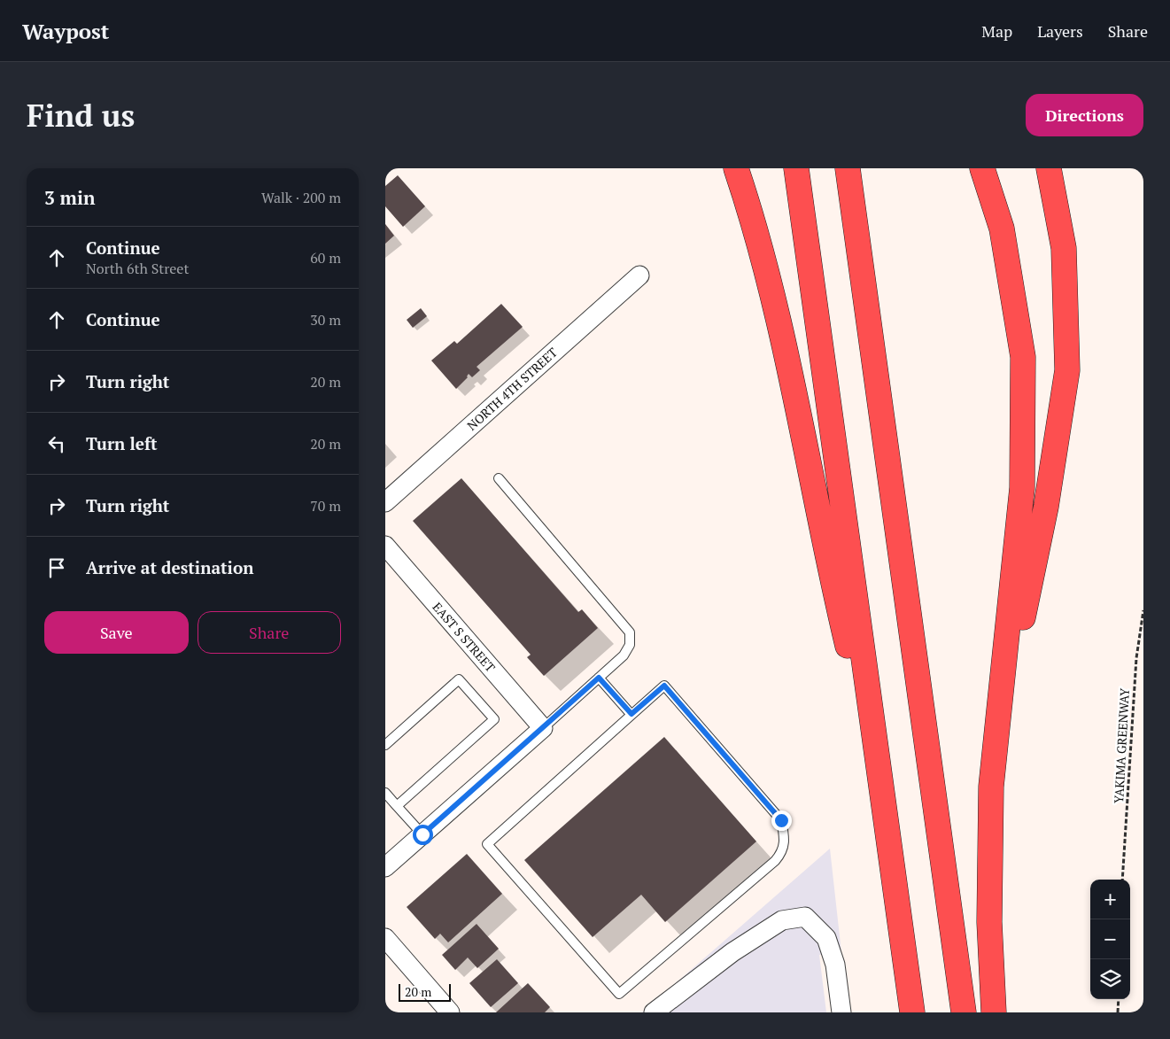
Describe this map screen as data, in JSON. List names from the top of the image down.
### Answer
{
  "streets": {
    "street": ["NORTH 4TH STREET", "EAST S STREET"],
    "path": ["YAKIMA GREENWAY"]
  },
  "scale_bar": "20 m",
  "page": {
    "header": "Waypost",
    "nav": ["Map", "Layers", "Share"],
    "buttons": [
      "Directions",
      ["Save", "Share"]
    ],
    "title": "Find us",
    "heading": ["3 min", "Walk · 200 m"],
    "list": [
      ["Continue", "North 6th Street", "60 m"],
      ["Continue", "30 m"],
      ["Turn right", "20 m"],
      ["Turn left", "20 m"],
      ["Turn right", "70 m"],
      "Arrive at destination"
    ],
    "map_buttons": ["+", "−"],
    "scale": "20 m"
  }
}
